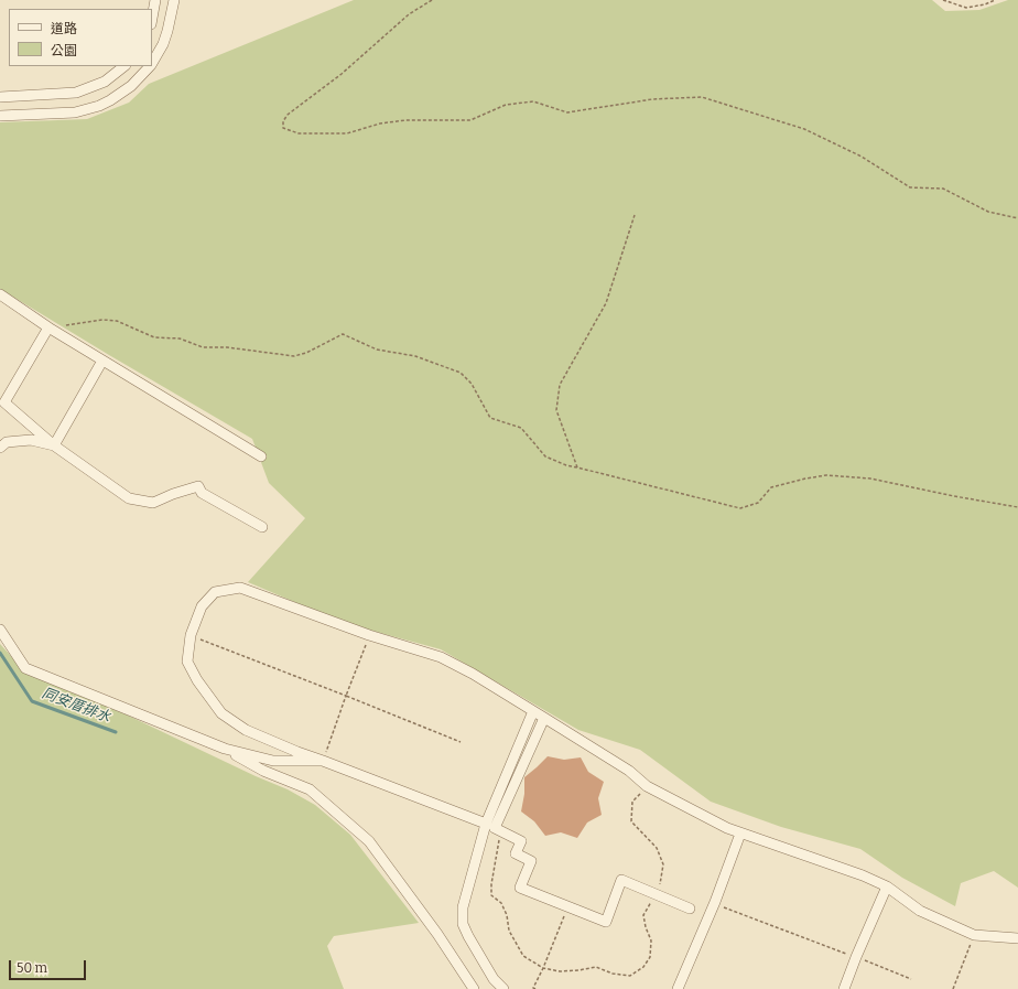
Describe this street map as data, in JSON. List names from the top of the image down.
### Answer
{
  "water": ["同安厝排水"],
  "legend": ["道路", "公園"],
  "scale_bar": "50 m"
}
